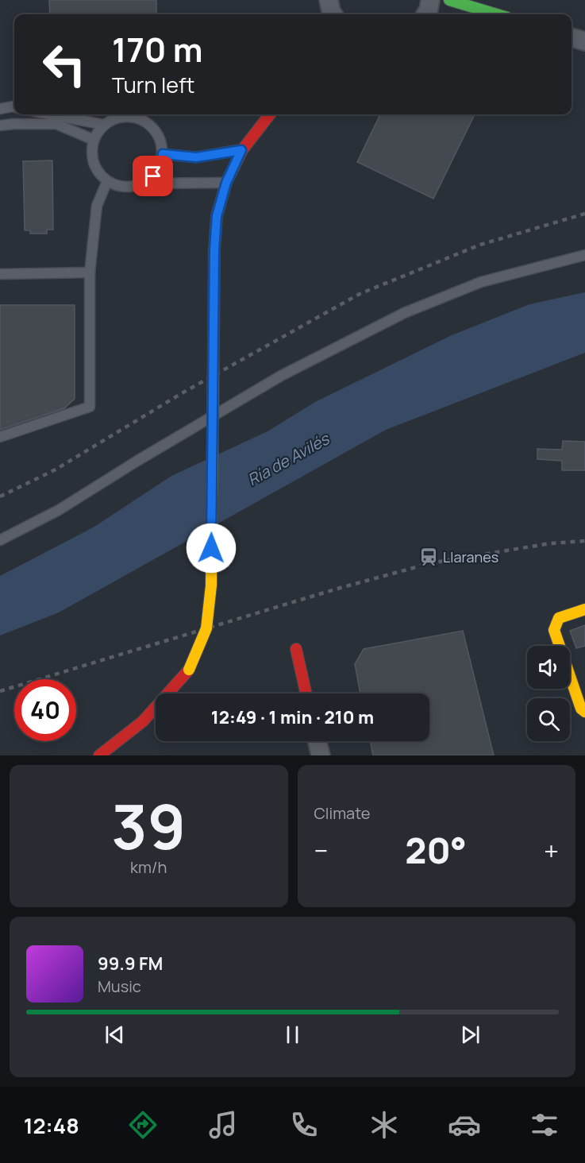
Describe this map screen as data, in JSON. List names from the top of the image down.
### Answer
{
  "water": ["Ría de Avilés"],
  "places": {
    "station": ["Llaranes"]
  },
  "page": {
    "turn": ["170 m", "Turn left"],
    "limit": "40",
    "trip": "12:49 · 1 min · 210 m",
    "tile": [
      ["39", "km/h"],
      "Climate"
    ],
    "heat": ["−", "20°", "+"],
    "song": ["99.9 FM", "Music"],
    "tabs": "12:48"
  }
}
